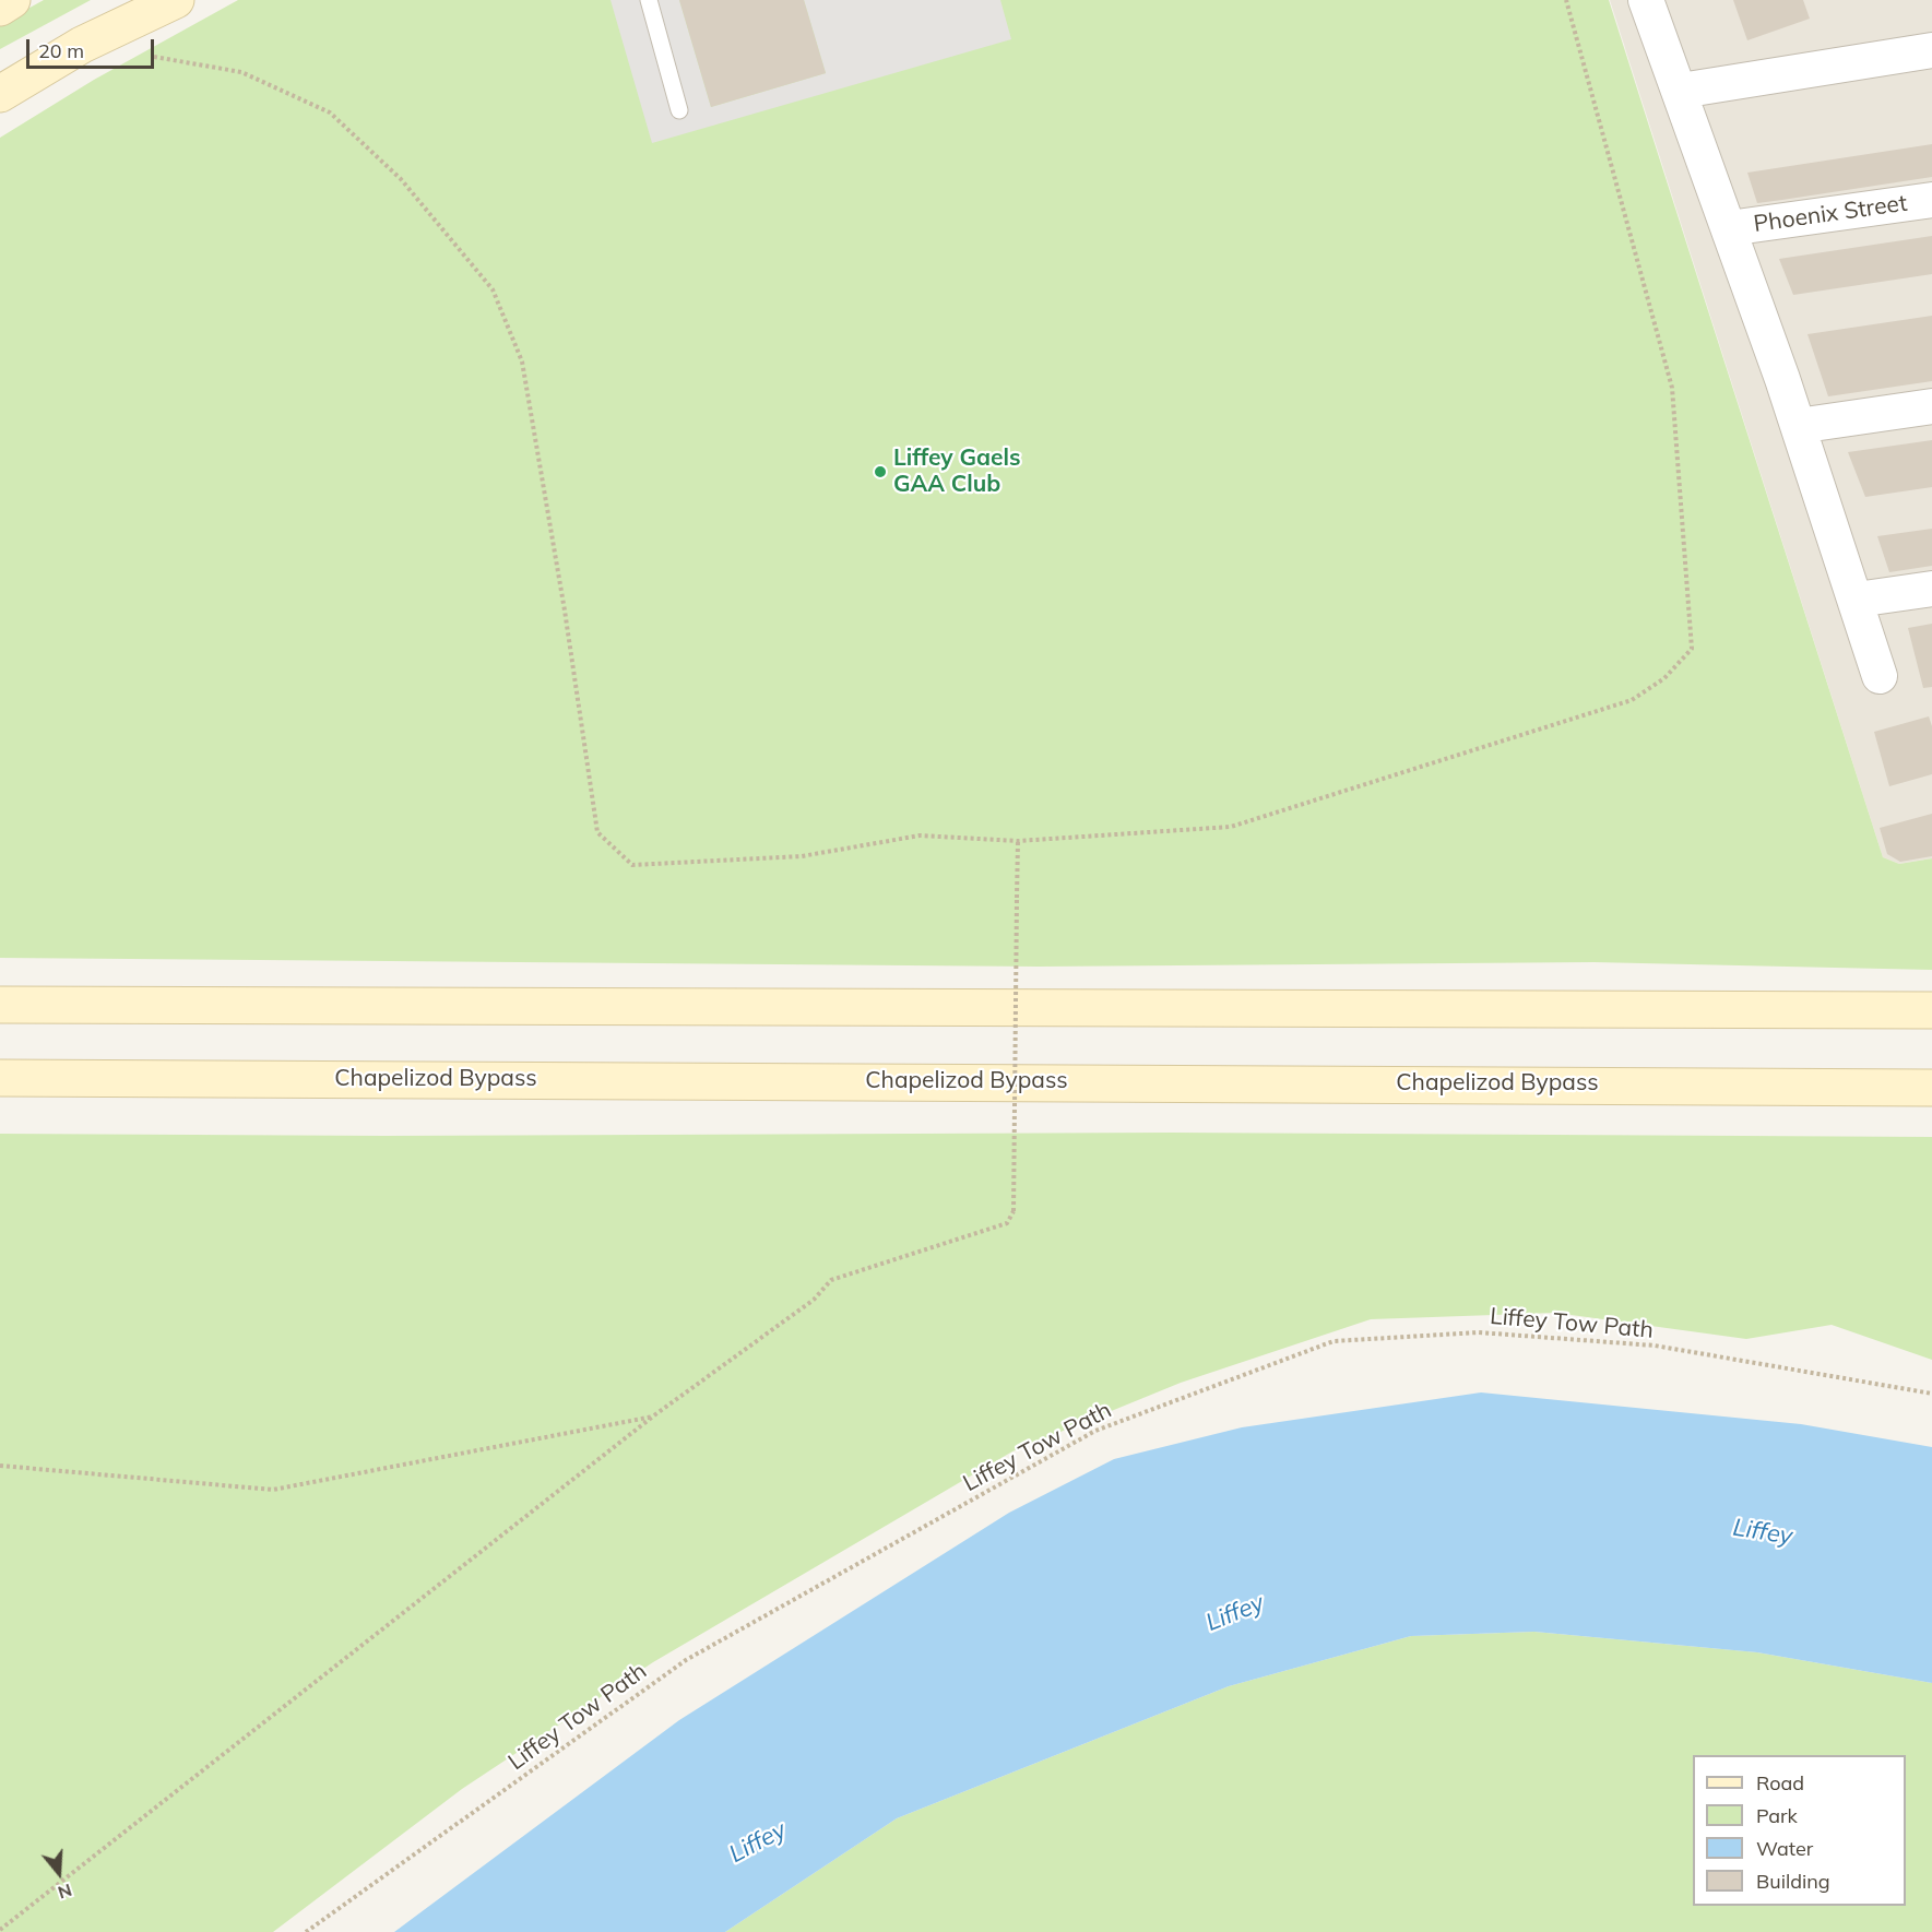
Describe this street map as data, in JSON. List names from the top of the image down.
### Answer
{
  "streets": {
    "main road": ["Chapelizod Bypass"],
    "street": ["Phoenix Street"],
    "path": ["Liffey Tow Path"]
  },
  "water": ["Liffey"],
  "places": ["Liffey Gaels GAA Club"],
  "legend": [
    "Road",
    "Park",
    "Water",
    "Building"
  ],
  "scale_bar": "20 m",
  "north": "bottom"
}
